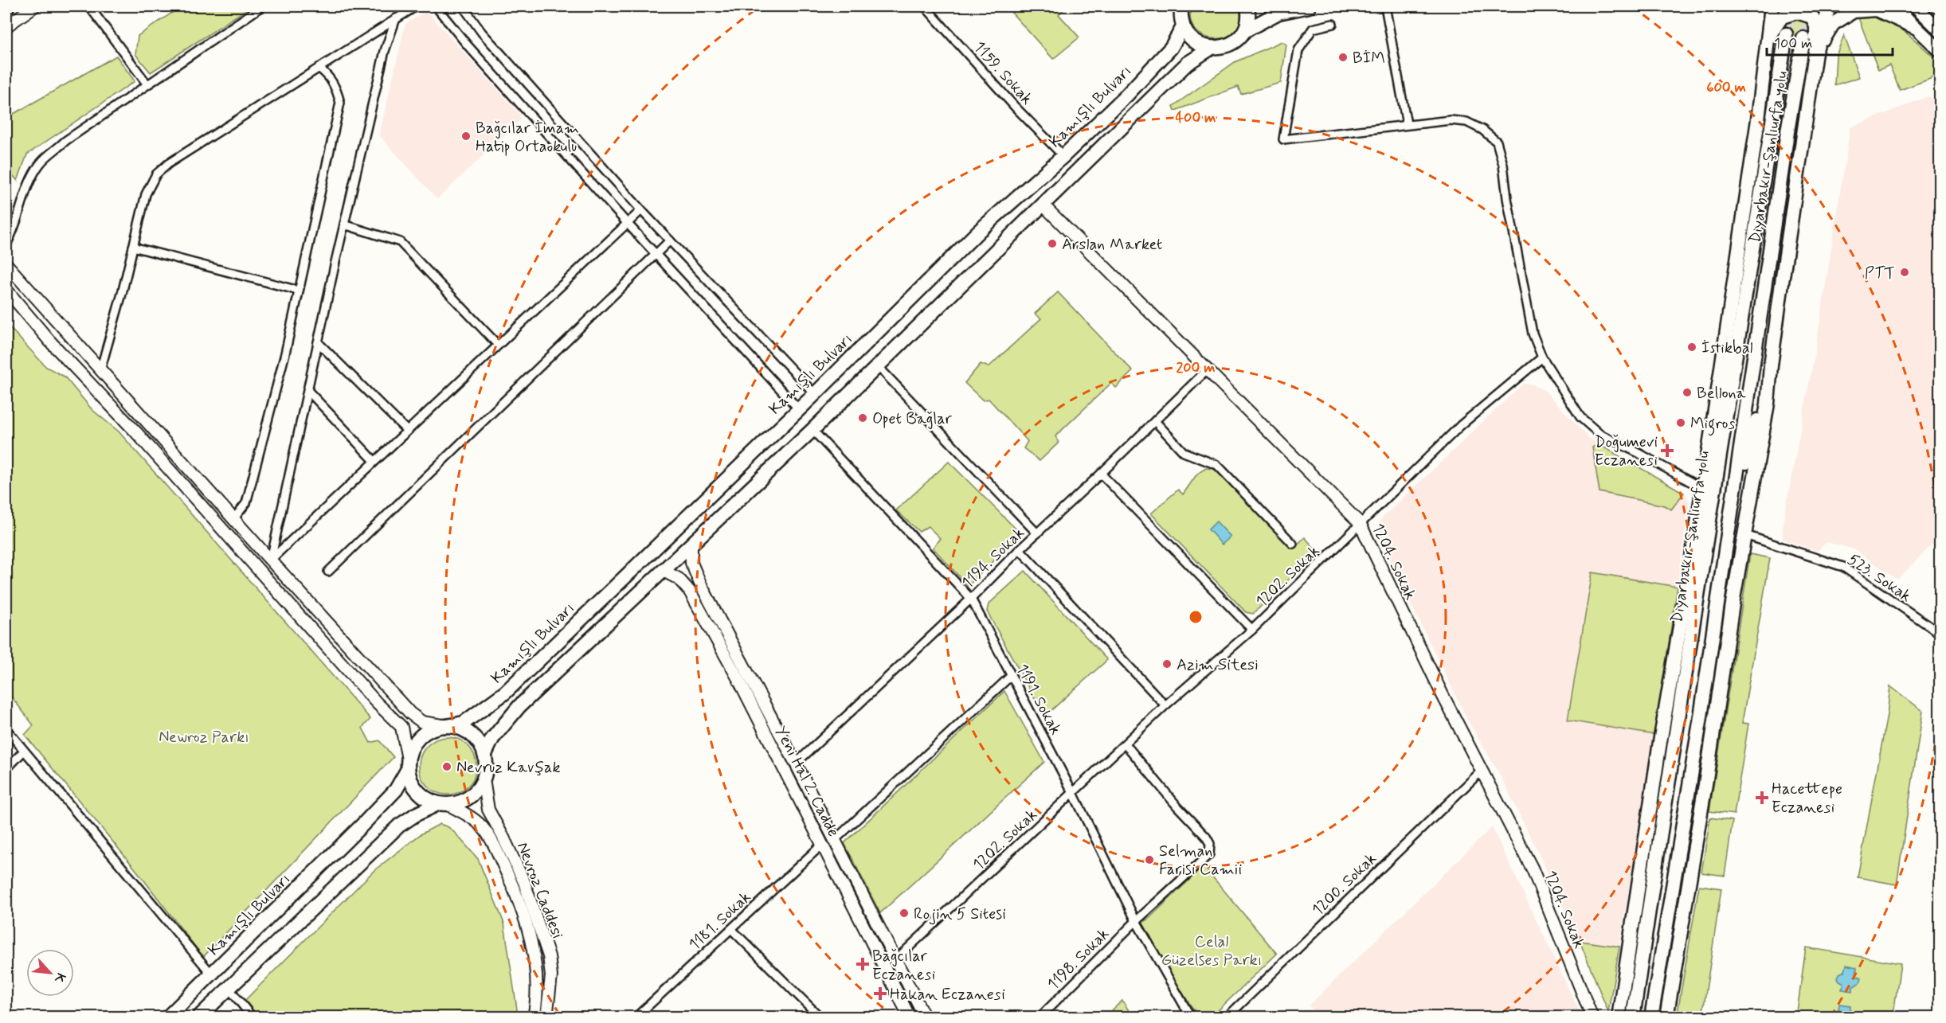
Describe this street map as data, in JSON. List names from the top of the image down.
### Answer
{
  "streets": {
    "highway": ["Kamışlı Bulvarı", "Diyarbakır-Şanlıurfa yolu"],
    "street": [
      "1159. Sokak",
      "1194. Sokak",
      "1204. Sokak",
      "1202. Sokak",
      "523. Sokak",
      "1191. Sokak",
      "Yeni Hal 2. Cadde",
      "1200. Sokak",
      "Nevroz Caddesi",
      "1181. Sokak",
      "1198. Sokak"
    ]
  },
  "crossings": [
    ["1159. Sokak", "Kamışlı Bulvarı"],
    ["Kamışlı Bulvarı", "Nevroz Caddesi"],
    ["1194. Sokak", "1204. Sokak"],
    ["1194. Sokak", "1191. Sokak"],
    ["1204. Sokak", "1202. Sokak"],
    ["1204. Sokak", "1200. Sokak"],
    ["1202. Sokak", "1191. Sokak"],
    ["1202. Sokak", "1198. Sokak"],
    ["1191. Sokak", "1198. Sokak"],
    ["Yeni Hal 2. Cadde", "1181. Sokak"]
  ],
  "parks": ["Newroz Parkı", "Celal Güzelses Parkı"],
  "places": {
    "other": [
      "BİM",
      "Bağcılar İmam Hatip Ortaokulu",
      "Arslan Market",
      "PTT",
      "İstikbal",
      "Bellona",
      "Opet Bağlar",
      "Migros",
      "Azim Sitesi",
      "Nevruz Kavşak",
      "Selman Farisi Camii",
      "Rojin 5 Sitesi"
    ],
    "health": [
      "Doğumevi Eczanesi",
      "Hacettepe Eczanesi",
      "Bağcılar Eczanesi",
      "Hakan Eczanesi"
    ]
  },
  "scale_bar": "100 m",
  "north": "bottom right",
  "rings": ["600 m", "400 m", "200 m"]
}
